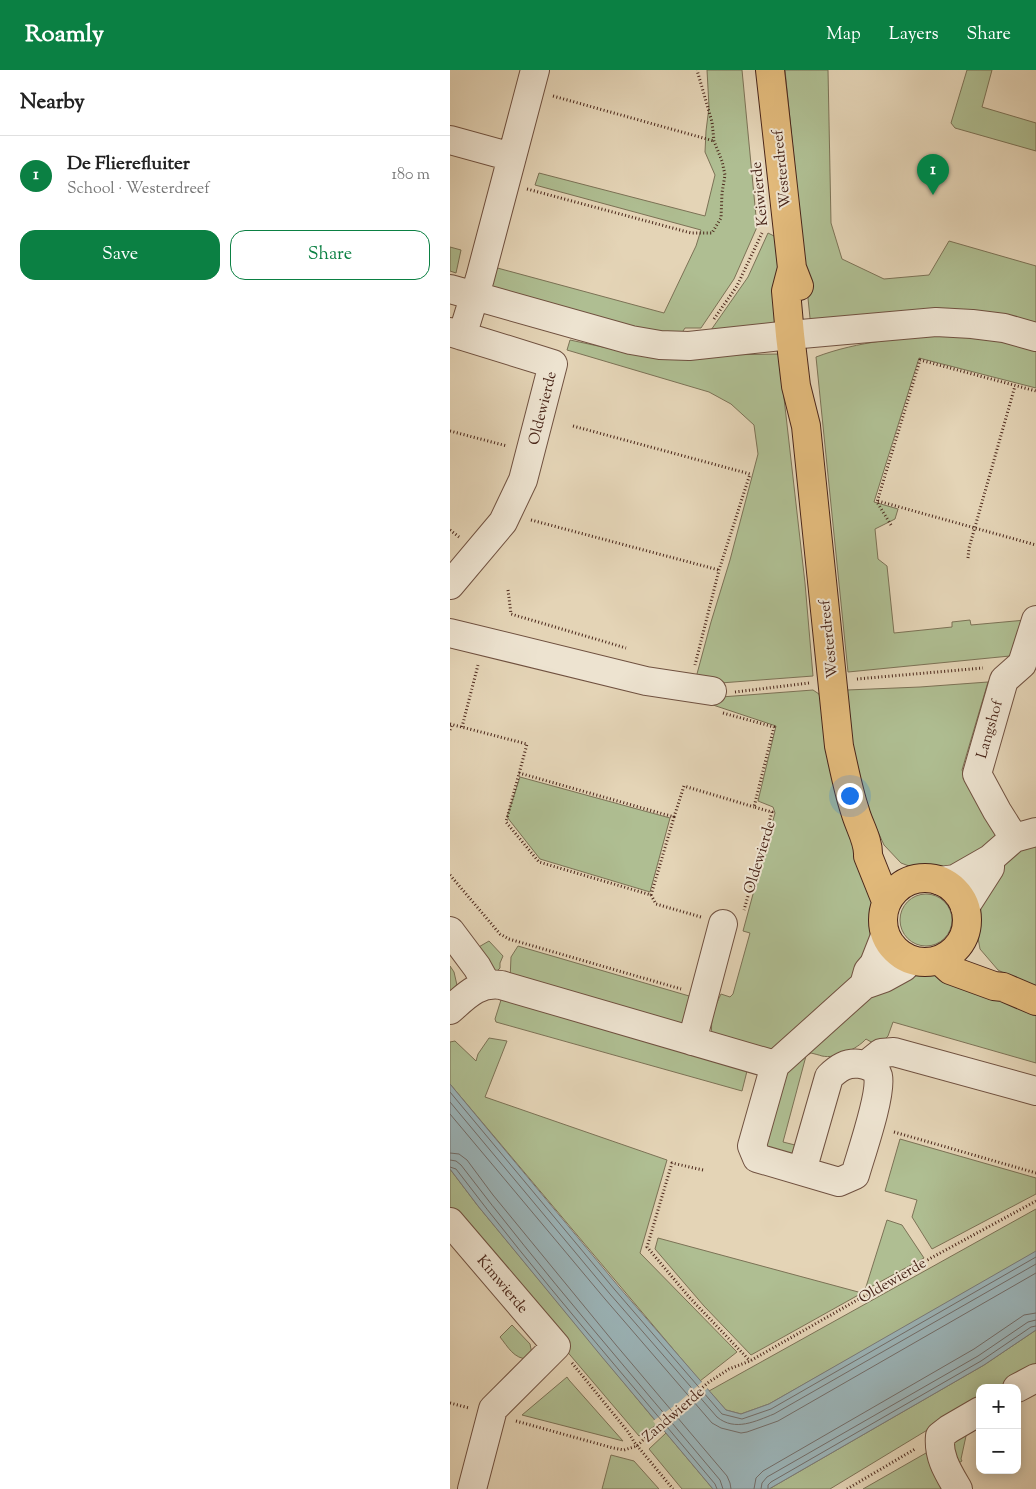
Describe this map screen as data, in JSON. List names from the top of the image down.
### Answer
{
  "streets": {
    "main road": ["Westerdreef"],
    "street": ["Oldewierde", "Langshof", "Kimwierde"],
    "path": ["Keiwierde", "Zandwierde"]
  },
  "crossings": [
    ["Westerdreef", "Langshof"],
    ["Oldewierde", "Zandwierde"],
    ["Kimwierde", "Zandwierde"]
  ],
  "page": {
    "header": "Roamly",
    "nav": ["Map", "Layers", "Share"],
    "heading": "Nearby",
    "list": [
      {
        "mark": "1",
        "name": "De Flierefluiter",
        "note": "School · Westerdreef",
        "value": "180 m"
      }
    ],
    "pins": "1",
    "buttons": ["Save", "Share"],
    "map_buttons": ["+", "−"]
  }
}
